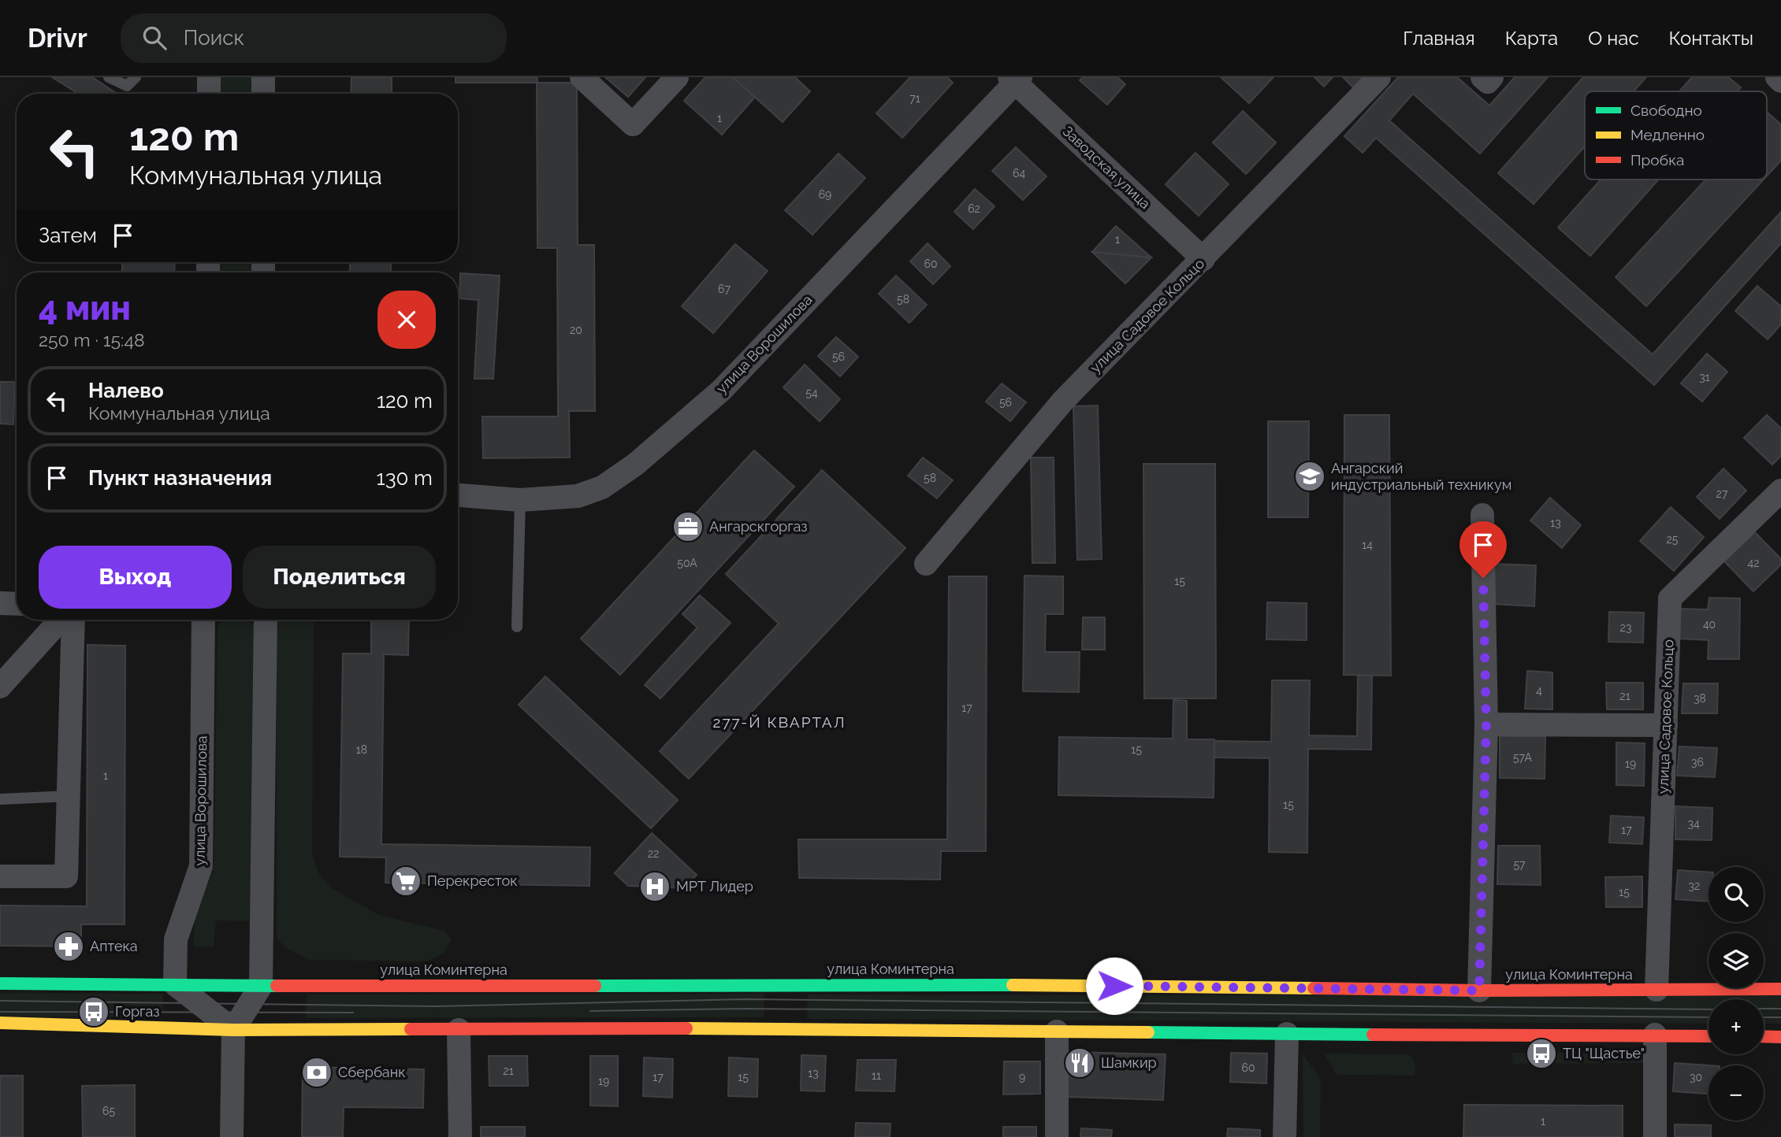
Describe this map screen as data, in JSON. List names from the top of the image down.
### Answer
{
  "streets": {
    "street": [
      "Заводская улица",
      "улица Садовое Кольцо",
      "улица Ворошилова",
      "улица Коминтерна"
    ]
  },
  "crossings": [
    ["Заводская улица", "улица Садовое Кольцо"],
    ["Заводская улица", "улица Ворошилова"],
    ["улица Садовое Кольцо", "улица Коминтерна"],
    ["улица Ворошилова", "улица Коминтерна"]
  ],
  "districts": ["277-Й КВАРТАЛ"],
  "places": {
    "school or university": ["Ангарский индустриальный техникум"],
    "office": ["Ангарскгоргаз"],
    "supermarket": ["Перекресток"],
    "hospital": ["МРТ Лидер"],
    "pharmacy": ["Аптека"],
    "bus stop": ["Горгаз", "ТЦ \"Щастье\""],
    "restaurant": ["Шамкир"],
    "bank": ["Сбербанк"]
  },
  "house_numbers": [
    "71",
    "1",
    "64",
    "69",
    "62",
    "1",
    "60",
    "67",
    "58",
    "20",
    "56",
    "31",
    "54",
    "56",
    "58",
    "27",
    "13",
    "25",
    "14",
    "50А",
    "42",
    "15",
    "40",
    "23",
    "4",
    "21",
    "38",
    "17",
    "18",
    "15",
    "57А",
    "36",
    "19",
    "1",
    "15",
    "34",
    "17",
    "22",
    "57",
    "32",
    "15",
    "60",
    "21",
    "13",
    "11",
    "17",
    "15",
    "9",
    "30",
    "19",
    "65",
    "1"
  ],
  "legend": ["Свободно", "Медленно", "Пробка"],
  "page": {
    "header": "Drivr",
    "search": "Поиск",
    "nav": [
      "Главная",
      "Карта",
      "О нас",
      "Контакты"
    ],
    "turn": ["120 m", "Коммунальная улица"],
    "then": "Затем",
    "heading": ["4 мин", "250 m · 15:48"],
    "list": [
      {
        "name": "Налево",
        "note": "Коммунальная улица",
        "value": "120 m"
      },
      {
        "name": "Пункт назначения",
        "value": "130 m"
      }
    ],
    "buttons": ["Выход", "Поделиться"],
    "map_buttons": ["+", "−"]
  }
}
